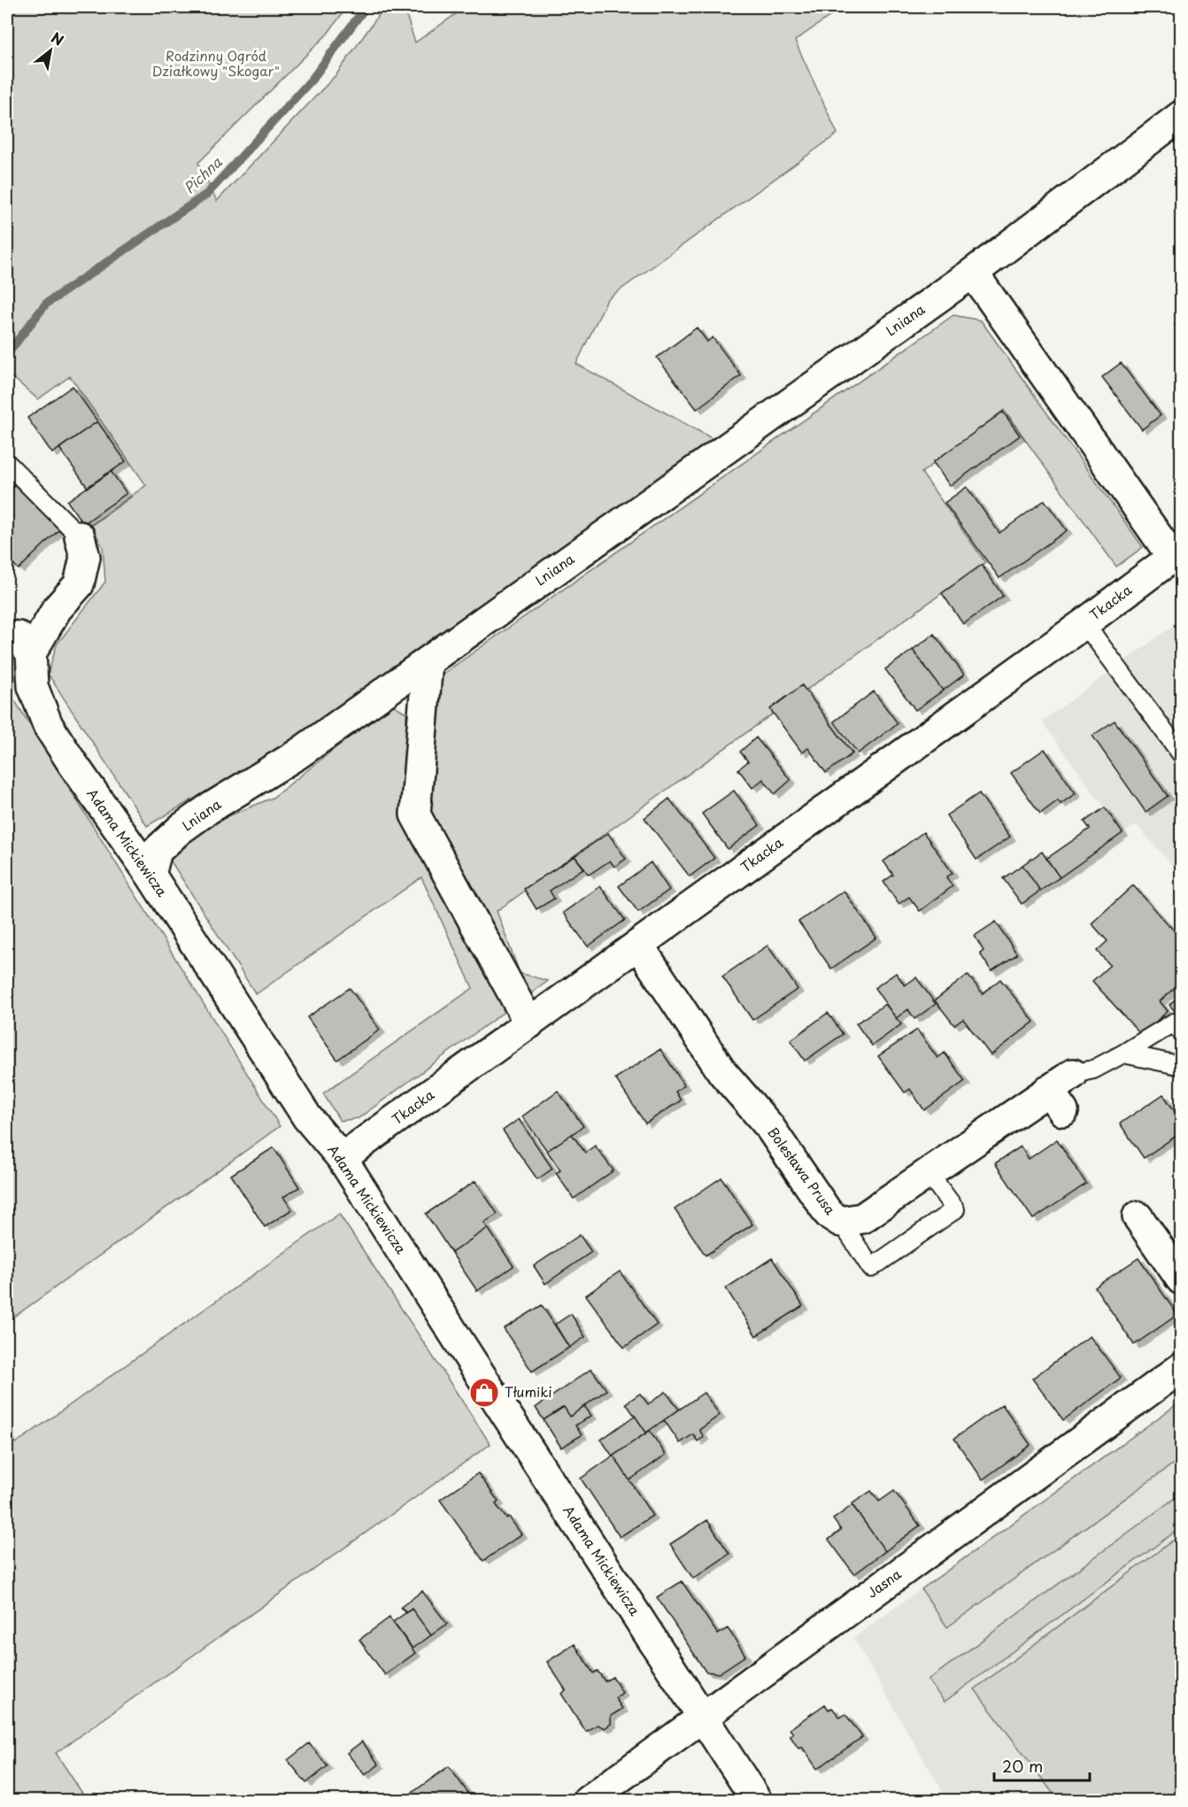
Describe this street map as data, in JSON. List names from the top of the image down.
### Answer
{
  "streets": {
    "street": [
      "Lniana",
      "Tkacka",
      "Adama Mickiewicza",
      "Bolesława Prusa",
      "Jasna"
    ]
  },
  "crossings": [
    ["Lniana", "Adama Mickiewicza"],
    ["Tkacka", "Adama Mickiewicza"],
    ["Tkacka", "Bolesława Prusa"],
    ["Adama Mickiewicza", "Jasna"]
  ],
  "water": ["Pichna"],
  "parks": ["Rodzinny Ogród Działkowy \"Skogar\""],
  "places": {
    "shop": ["Tłumiki"]
  },
  "scale_bar": "20 m",
  "north": "top right"
}
